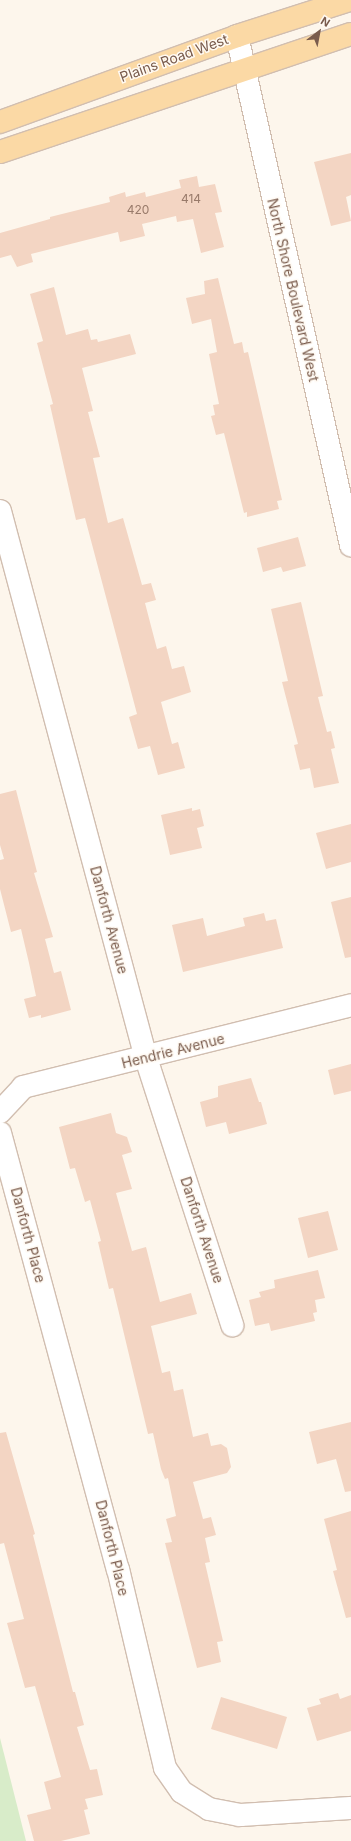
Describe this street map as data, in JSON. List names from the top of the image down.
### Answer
{
  "streets": {
    "main road": ["Plains Road West"],
    "street": [
      "North Shore Boulevard West",
      "Danforth Avenue",
      "Hendrie Avenue",
      "Danforth Place"
    ]
  },
  "crossings": [
    ["Plains Road West", "North Shore Boulevard West"],
    ["Danforth Avenue", "Hendrie Avenue"]
  ],
  "house_numbers": ["414", "420"],
  "north": "top right"
}
